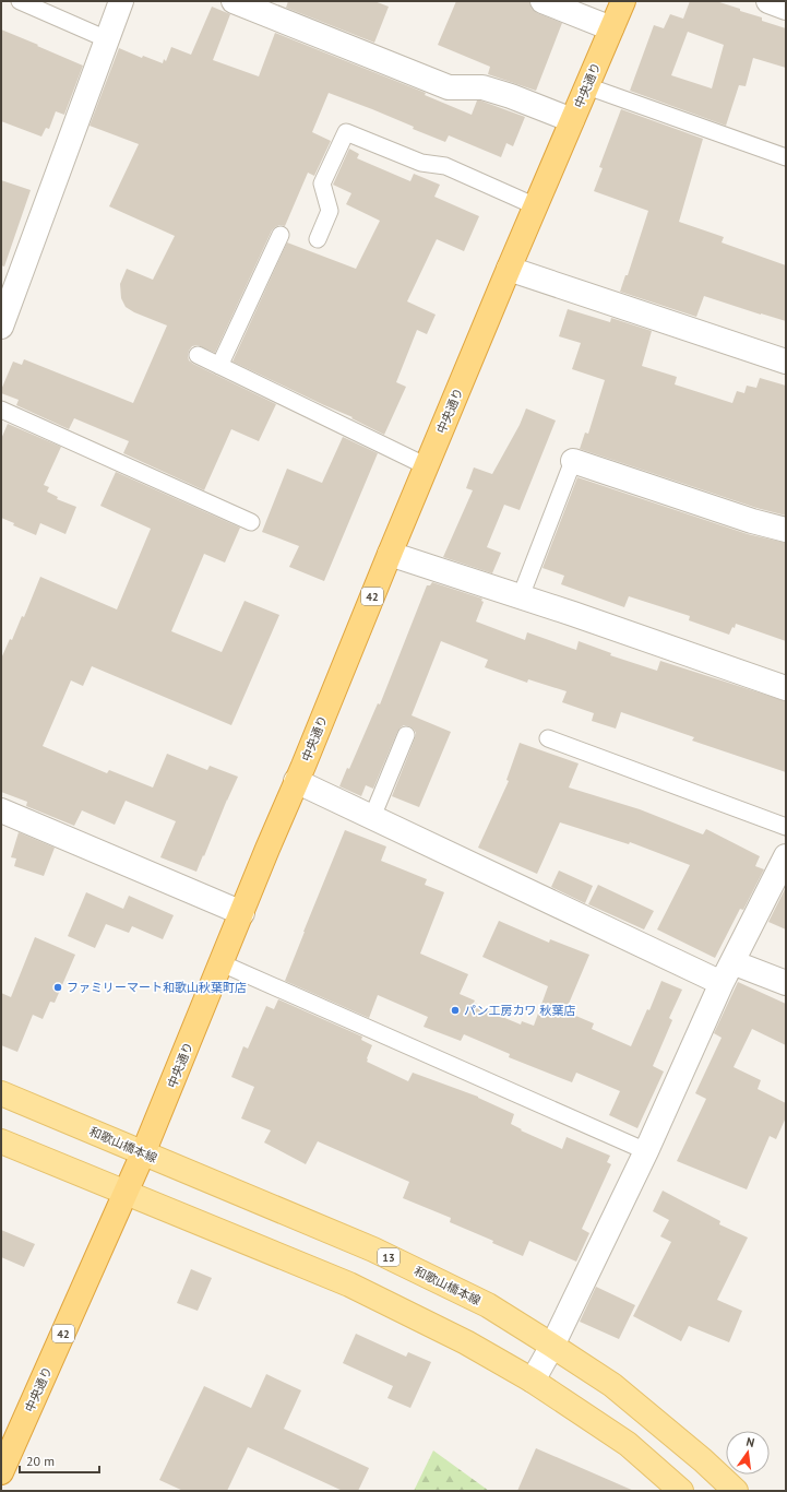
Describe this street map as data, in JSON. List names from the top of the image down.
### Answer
{
  "streets": {
    "highway": ["中央通り", "42"],
    "main road": ["和歌山橋本線", "13"]
  },
  "crossings": [
    ["中央通り", "和歌山橋本線"]
  ],
  "places": ["ファミリーマート和歌山秋葉町店", "パン工房カワ 秋葉店"],
  "scale_bar": "20 m",
  "north": "top"
}
